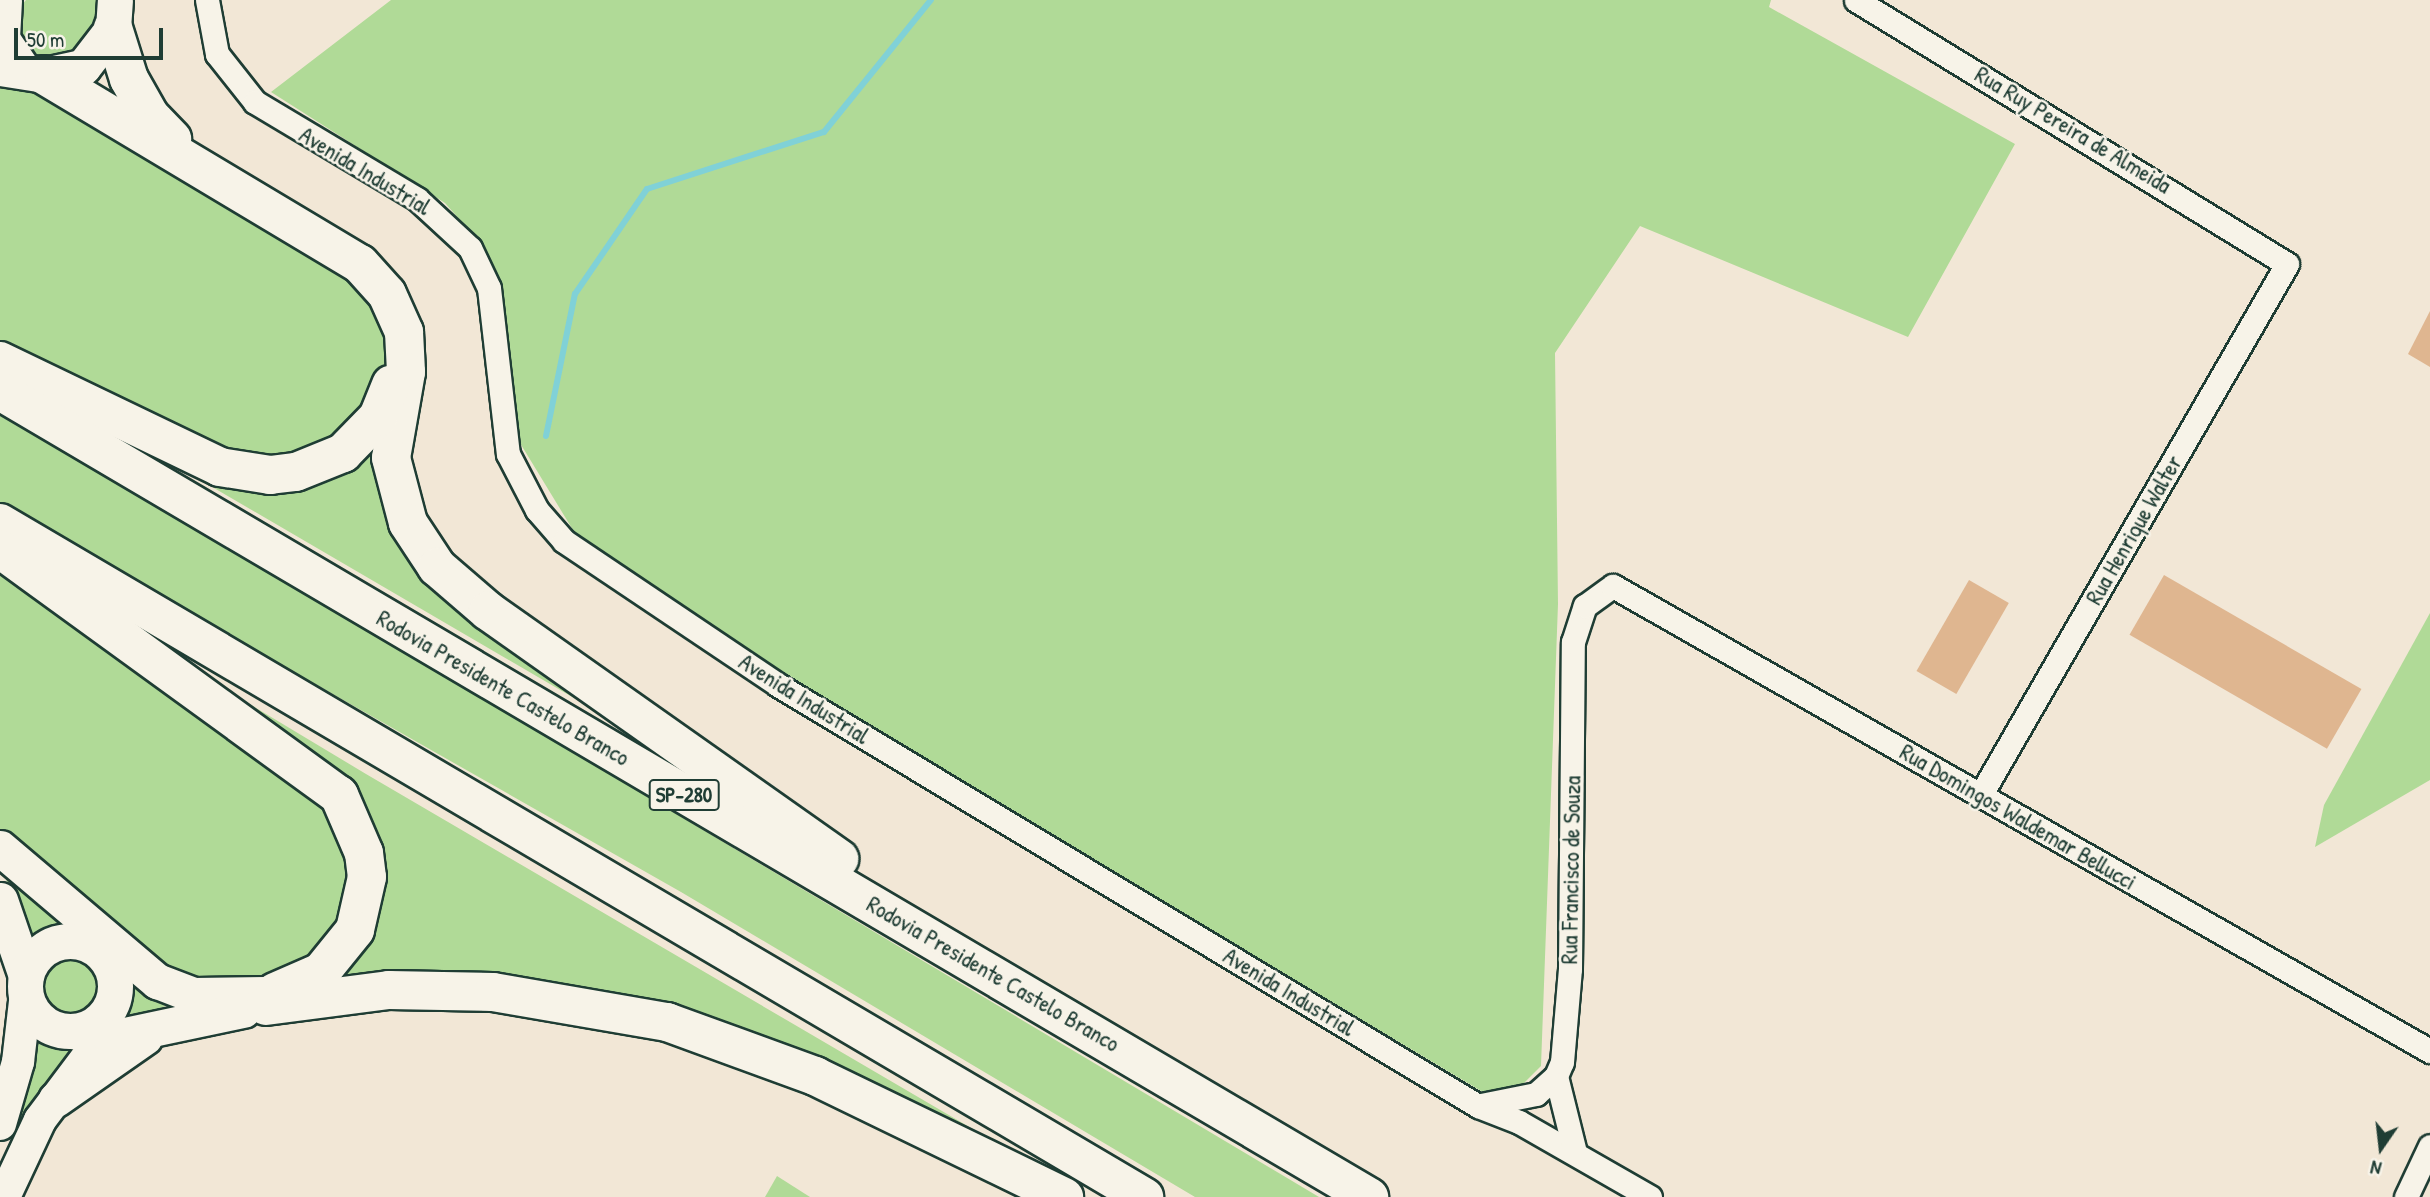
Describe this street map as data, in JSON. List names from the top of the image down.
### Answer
{
  "streets": {
    "highway": ["Rodovia Presidente Castelo Branco", "SP-280"],
    "street": [
      "Rua Ruy Pereira de Almeida",
      "Avenida Industrial",
      "Rua Henrique Walter",
      "Rua Domingos Waldemar Bellucci",
      "Rua Francisco de Souza"
    ]
  },
  "crossings": [
    ["Rua Ruy Pereira de Almeida", "Rua Henrique Walter"],
    ["Rua Henrique Walter", "Rua Domingos Waldemar Bellucci"],
    ["Rua Domingos Waldemar Bellucci", "Rua Francisco de Souza"]
  ],
  "scale_bar": "50 m",
  "north": "bottom"
}
